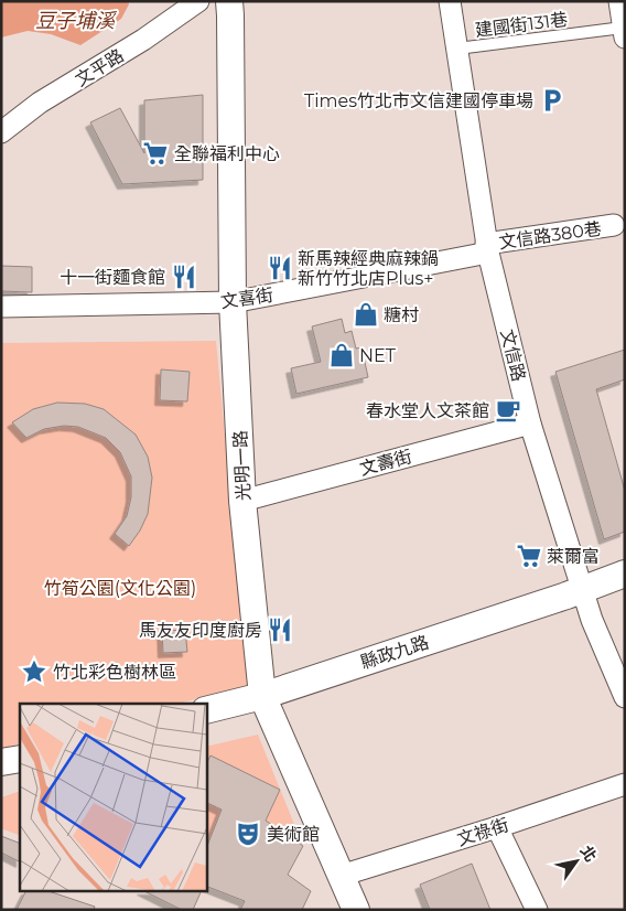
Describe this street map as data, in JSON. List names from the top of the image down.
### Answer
{
  "streets": {
    "street": [
      "文平路",
      "文信路380巷",
      "文喜街",
      "文信路",
      "文壽街",
      "光明一路",
      "縣政九路",
      "文祿街"
    ],
    "lane": ["建國街131巷"]
  },
  "crossings": [
    ["建國街131巷", "文信路"],
    ["文信路380巷", "文喜街"],
    ["文信路380巷", "文信路"],
    ["文喜街", "文信路"],
    ["文喜街", "光明一路"],
    ["文信路", "文壽街"],
    ["文信路", "縣政九路"],
    ["文壽街", "光明一路"],
    ["光明一路", "縣政九路"],
    ["光明一路", "文祿街"]
  ],
  "water": ["豆子埔溪"],
  "parks": ["竹筍公園(文化公園)"],
  "places": {
    "parking": ["Times竹北市文信建國停車場"],
    "supermarket": ["全聯福利中心", "萊爾富"],
    "restaurant": ["新馬辣經典麻辣鍋 新竹竹北店Plus+", "十一街麵食館", "馬友友印度廚房"],
    "shop": ["糖村", "NET"],
    "cafe": ["春水堂人文茶館"],
    "place": ["竹北彩色樹林區"],
    "theatre": ["美術館"]
  },
  "north": "top right"
}
